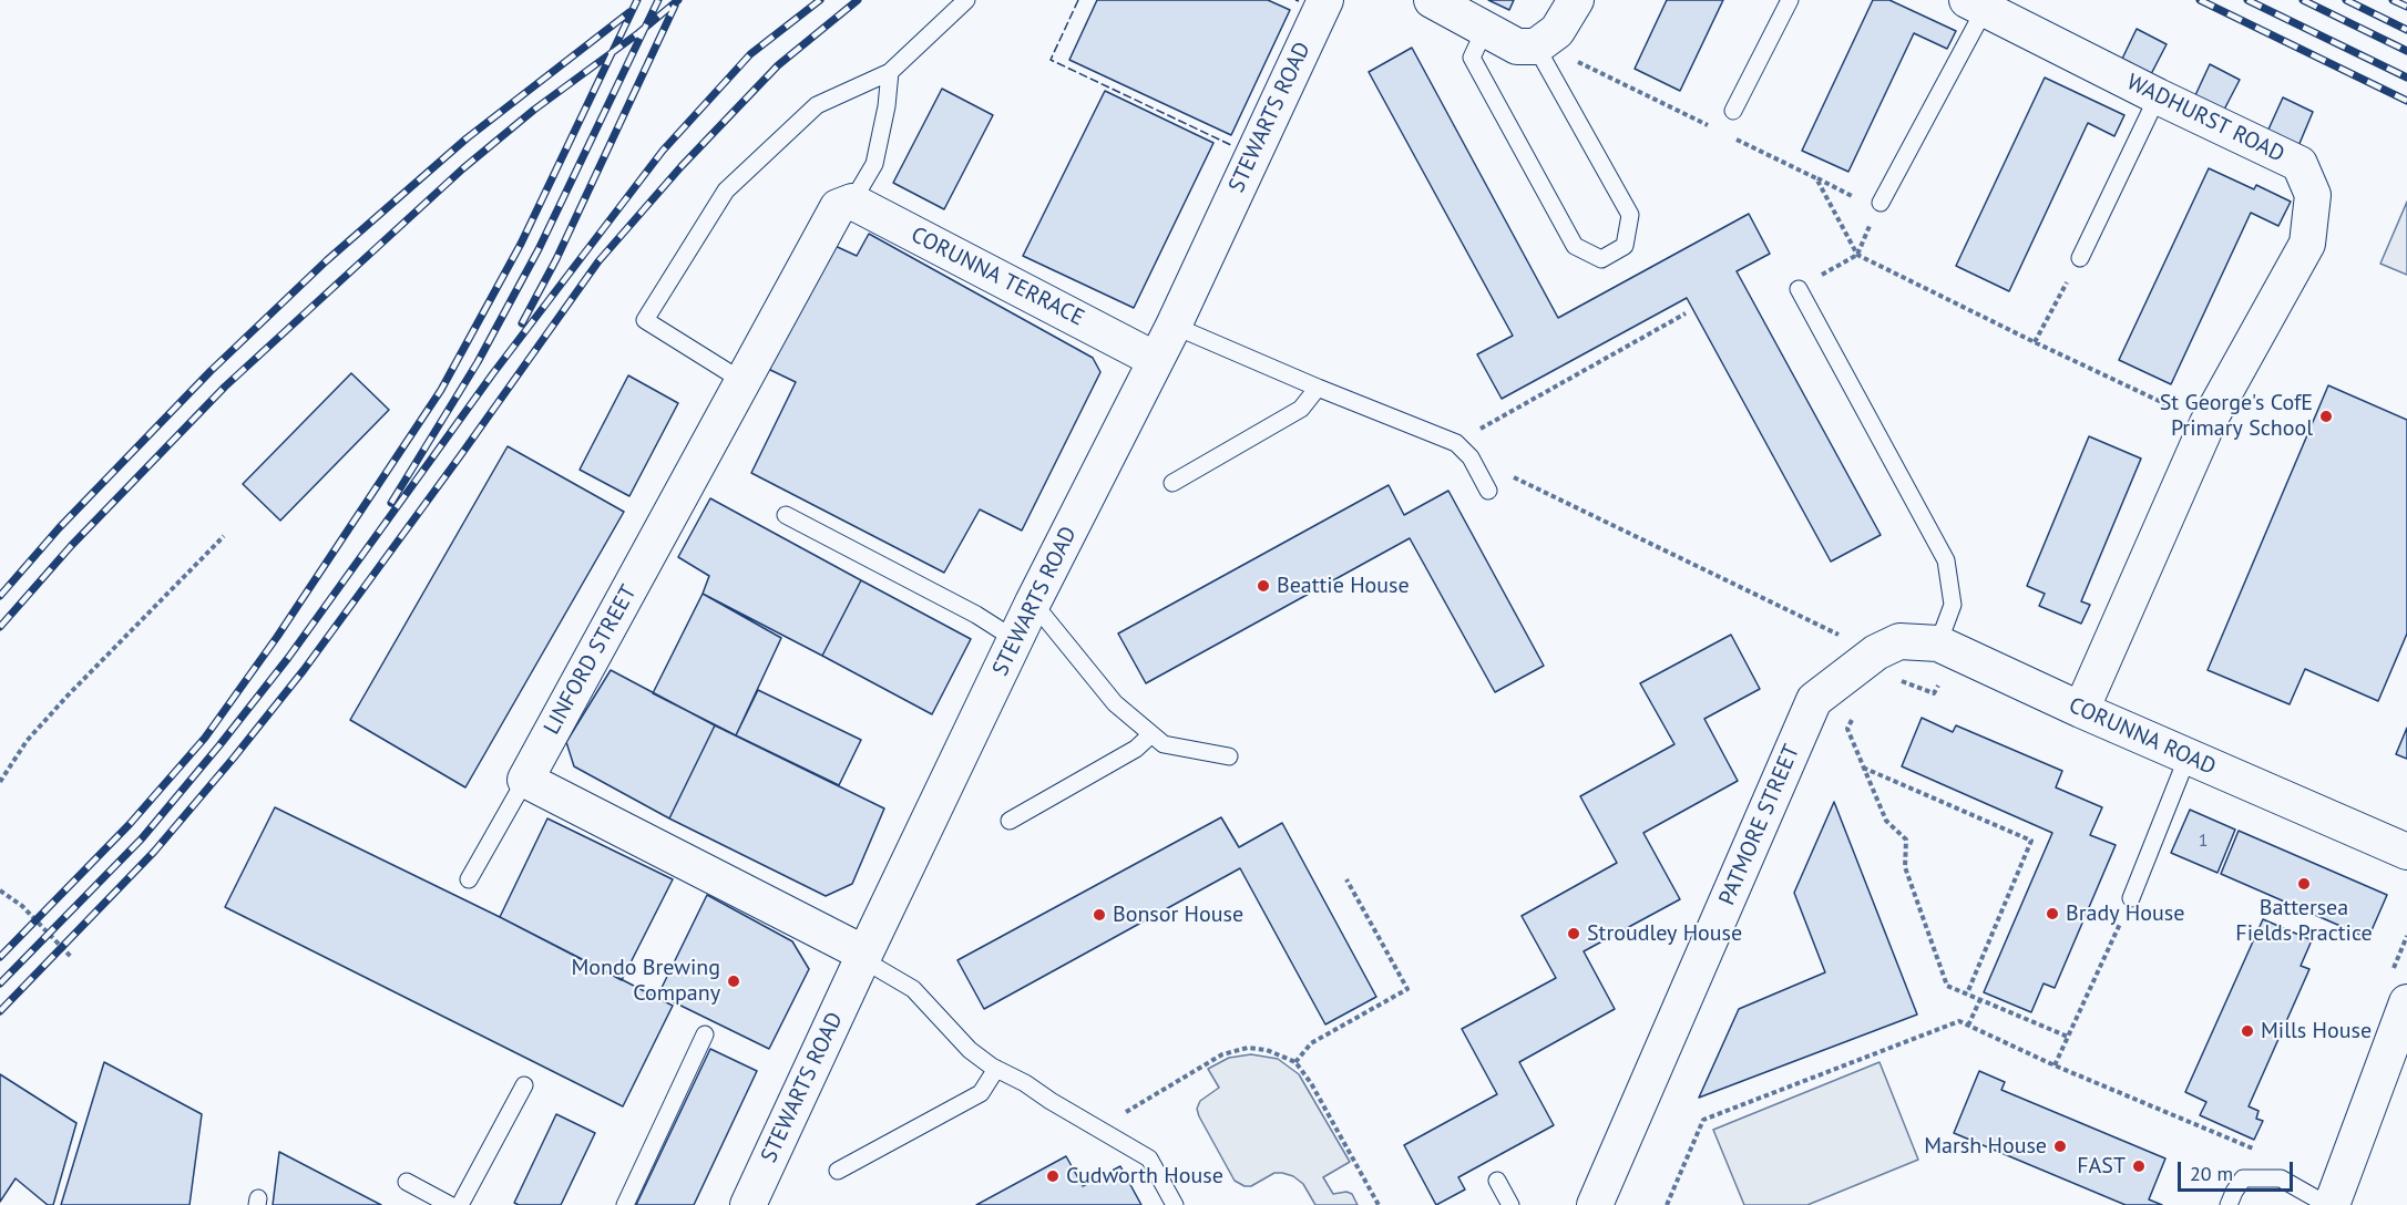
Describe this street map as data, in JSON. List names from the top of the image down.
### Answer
{
  "streets": {
    "street": [
      "STEWARTS ROAD",
      "WADHURST ROAD",
      "CORUNNA TERRACE",
      "LINFORD STREET",
      "CORUNNA ROAD",
      "PATMORE STREET"
    ]
  },
  "crossings": [
    ["STEWARTS ROAD", "CORUNNA TERRACE"],
    ["WADHURST ROAD", "CORUNNA ROAD"],
    ["CORUNNA TERRACE", "LINFORD STREET"],
    ["CORUNNA ROAD", "PATMORE STREET"]
  ],
  "places": [
    "St George's CofE Primary School",
    "Beattie House",
    "Battersea Fields Practice",
    "Brady House",
    "Bonsor House",
    "Stroudley House",
    "Mondo Brewing Company",
    "Mills House",
    "Marsh House",
    "FAST",
    "Cudworth House"
  ],
  "house_numbers": ["1"],
  "scale_bar": "20 m"
}
